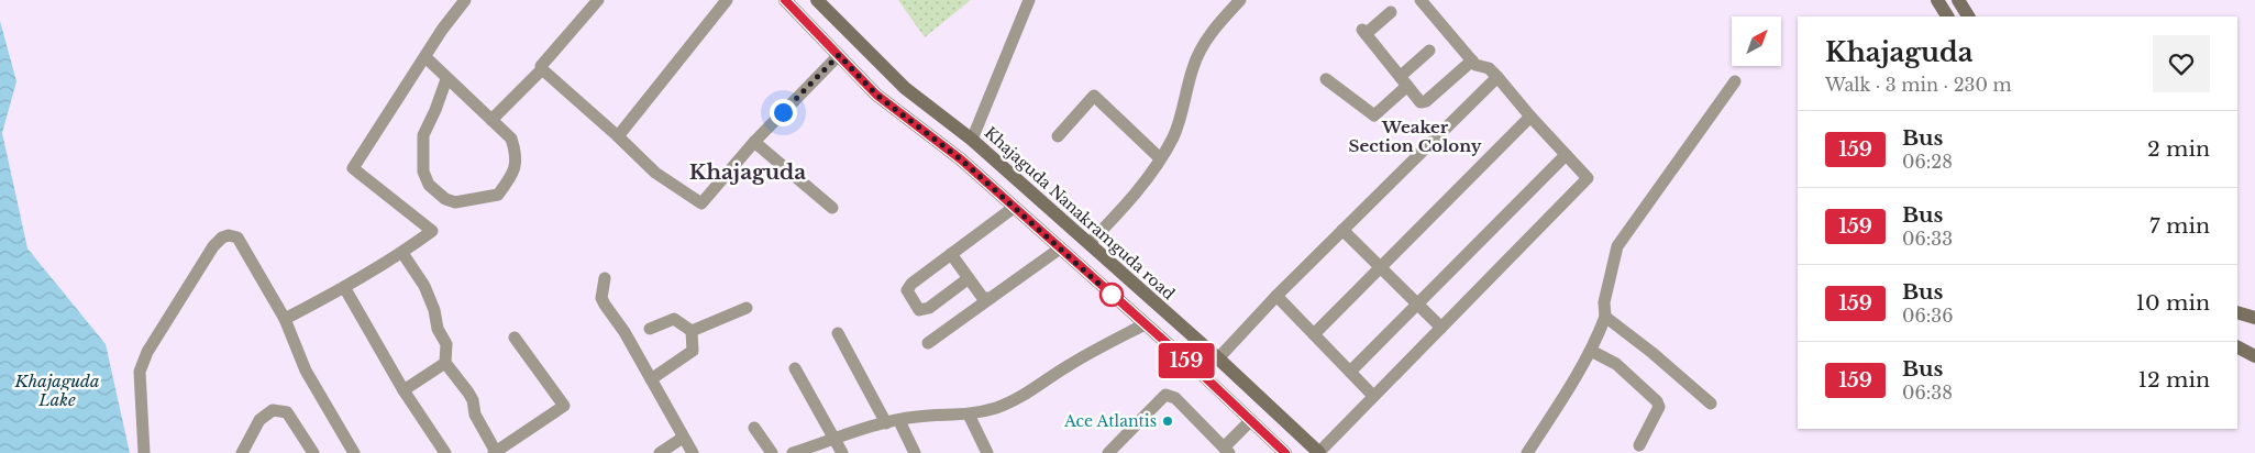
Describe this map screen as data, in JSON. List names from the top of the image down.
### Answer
{
  "streets": {
    "main road": ["Khajaguda Nanakramguda road"]
  },
  "districts": ["Weaker Section Colony", "Khajaguda"],
  "water": ["Khajaguda Lake"],
  "places": ["Ace Atlantis"],
  "lines": ["bus line 159"],
  "north": "top right",
  "page": {
    "on_map": "159",
    "heading": ["Khajaguda", "Walk · 3 min · 230 m"],
    "list": [
      {
        "mark": "159",
        "name": "Bus",
        "note": "06:28",
        "value": "2 min"
      },
      {
        "mark": "159",
        "name": "Bus",
        "note": "06:33",
        "value": "7 min"
      },
      {
        "mark": "159",
        "name": "Bus",
        "note": "06:36",
        "value": "10 min"
      },
      {
        "mark": "159",
        "name": "Bus",
        "note": "06:38",
        "value": "12 min"
      }
    ]
  }
}
